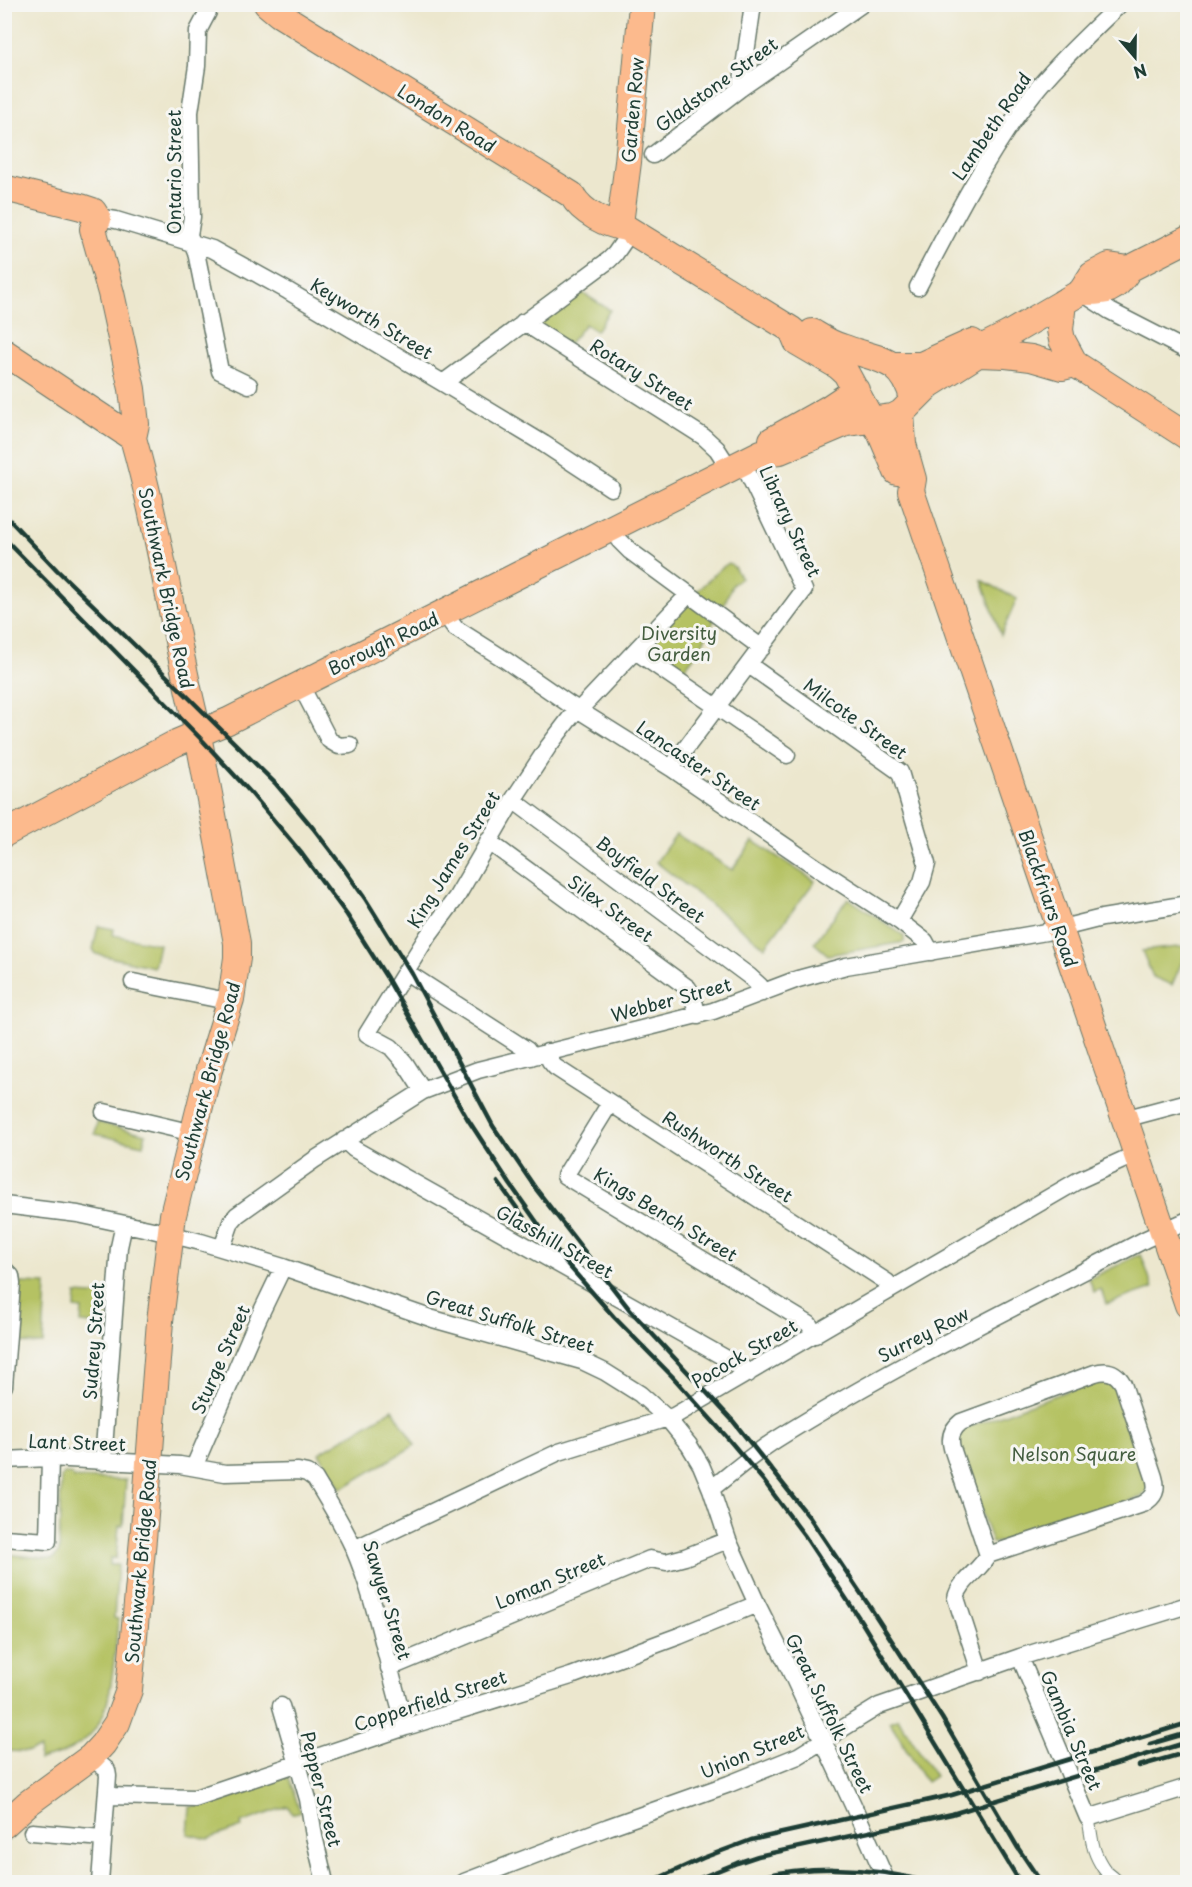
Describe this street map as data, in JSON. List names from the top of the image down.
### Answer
{
  "streets": {
    "main road": [
      "Garden Row",
      "London Road",
      "Southwark Bridge Road",
      "Borough Road",
      "Blackfriars Road"
    ],
    "street": [
      "Gladstone Street",
      "Lambeth Road",
      "Ontario Street",
      "Keyworth Street",
      "Rotary Street",
      "Library Street",
      "Milcote Street",
      "Lancaster Street",
      "King James Street",
      "Boyfield Street",
      "Silex Street",
      "Webber Street",
      "Rushworth Street",
      "Kings Bench Street",
      "Glasshill Street",
      "Great Suffolk Street",
      "Surrey Row",
      "Sudrey Street",
      "Pocock Street",
      "Sturge Street",
      "Lant Street",
      "Loman Street",
      "Sawyer Street",
      "Copperfield Street",
      "Gambia Street",
      "Union Street",
      "Pepper Street"
    ]
  },
  "crossings": [
    ["Garden Row", "London Road"],
    ["Ontario Street", "Keyworth Street"],
    ["Keyworth Street", "Southwark Bridge Road"],
    ["Rotary Street", "Library Street"],
    ["Rotary Street", "Borough Road"],
    ["Library Street", "Borough Road"],
    ["Library Street", "Milcote Street"],
    ["Library Street", "Lancaster Street"],
    ["Southwark Bridge Road", "Borough Road"],
    ["Southwark Bridge Road", "Great Suffolk Street"],
    ["Southwark Bridge Road", "Lant Street"],
    ["Southwark Bridge Road", "Sawyer Street"],
    ["Borough Road", "Lancaster Street"],
    ["Borough Road", "Blackfriars Road"],
    ["Milcote Street", "Lancaster Street"],
    ["Lancaster Street", "King James Street"],
    ["Lancaster Street", "Webber Street"],
    ["King James Street", "Boyfield Street"],
    ["King James Street", "Silex Street"],
    ["King James Street", "Webber Street"],
    ["King James Street", "Rushworth Street"],
    ["Boyfield Street", "Webber Street"],
    ["Blackfriars Road", "Webber Street"],
    ["Blackfriars Road", "Surrey Row"],
    ["Blackfriars Road", "Pocock Street"],
    ["Silex Street", "Webber Street"],
    ["Webber Street", "Rushworth Street"],
    ["Webber Street", "Glasshill Street"],
    ["Webber Street", "Great Suffolk Street"],
    ["Rushworth Street", "Kings Bench Street"],
    ["Rushworth Street", "Pocock Street"],
    ["Kings Bench Street", "Pocock Street"],
    ["Glasshill Street", "Pocock Street"],
    ["Great Suffolk Street", "Surrey Row"],
    ["Great Suffolk Street", "Sudrey Street"],
    ["Great Suffolk Street", "Pocock Street"],
    ["Great Suffolk Street", "Sturge Street"],
    ["Great Suffolk Street", "Loman Street"],
    ["Great Suffolk Street", "Copperfield Street"],
    ["Great Suffolk Street", "Union Street"],
    ["Sudrey Street", "Lant Street"],
    ["Pocock Street", "Sawyer Street"],
    ["Sturge Street", "Sawyer Street"],
    ["Lant Street", "Sawyer Street"],
    ["Loman Street", "Sawyer Street"],
    ["Sawyer Street", "Copperfield Street"],
    ["Copperfield Street", "Pepper Street"],
    ["Gambia Street", "Union Street"]
  ],
  "parks": ["Diversity Garden", "Nelson Square"],
  "north": "bottom"
}
